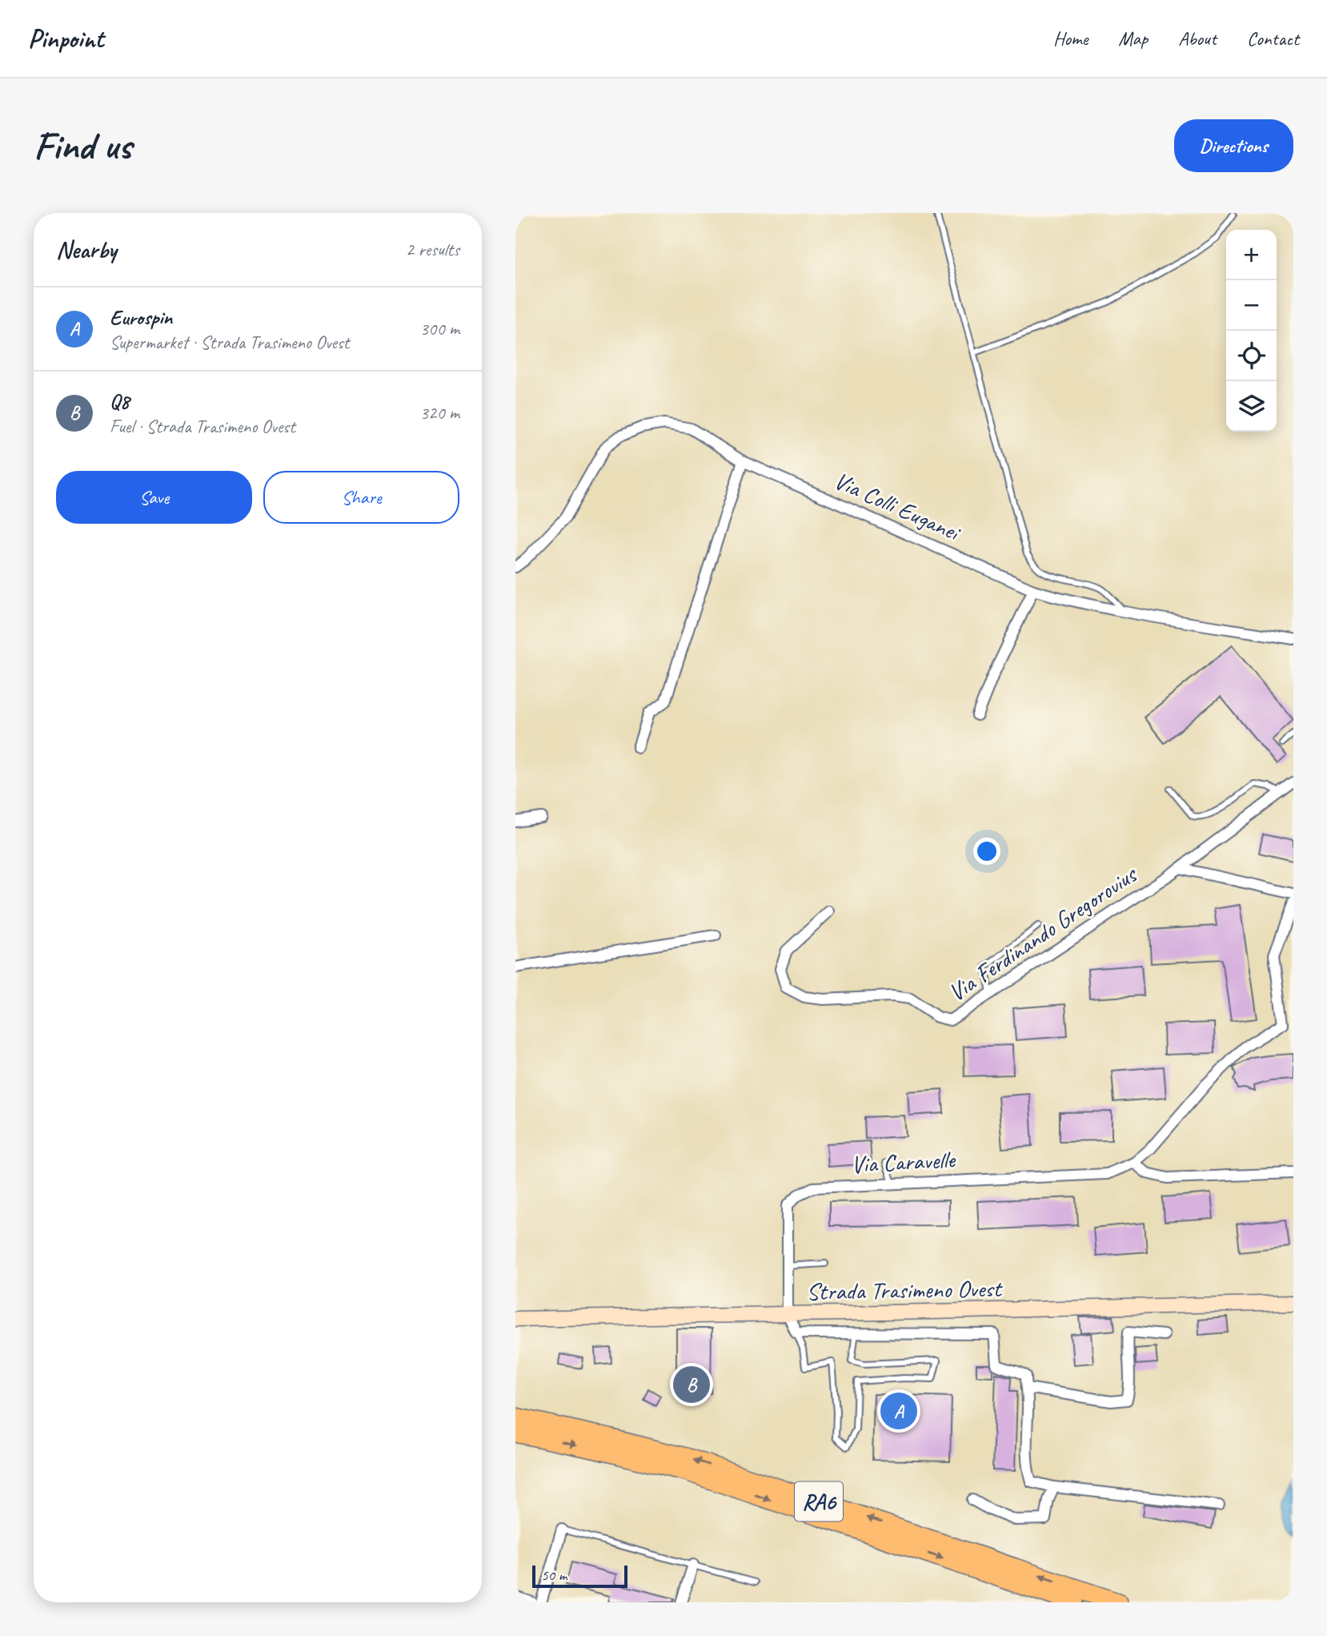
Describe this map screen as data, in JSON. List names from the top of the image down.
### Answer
{
  "streets": {
    "highway": ["RA6"],
    "main road": ["Strada Trasimeno Ovest"],
    "street": ["Via Colli Euganei", "Via Ferdinando Gregorovius", "Via Caravelle"]
  },
  "crossings": [
    ["Via Caravelle", "Strada Trasimeno Ovest"]
  ],
  "scale_bar": "50 m",
  "page": {
    "header": "Pinpoint",
    "nav": [
      "Home",
      "Map",
      "About",
      "Contact"
    ],
    "buttons": [
      "Directions",
      ["Save", "Share"]
    ],
    "title": "Find us",
    "heading": ["Nearby", "2 results"],
    "map_buttons": ["+", "−"],
    "list": [
      {
        "mark": "A",
        "name": "Eurospin",
        "note": "Supermarket · Strada Trasimeno Ovest",
        "value": "300 m"
      },
      {
        "mark": "B",
        "name": "Q8",
        "note": "Fuel · Strada Trasimeno Ovest",
        "value": "320 m"
      }
    ],
    "pins": ["B", "A"],
    "scale": "50 m"
  }
}
